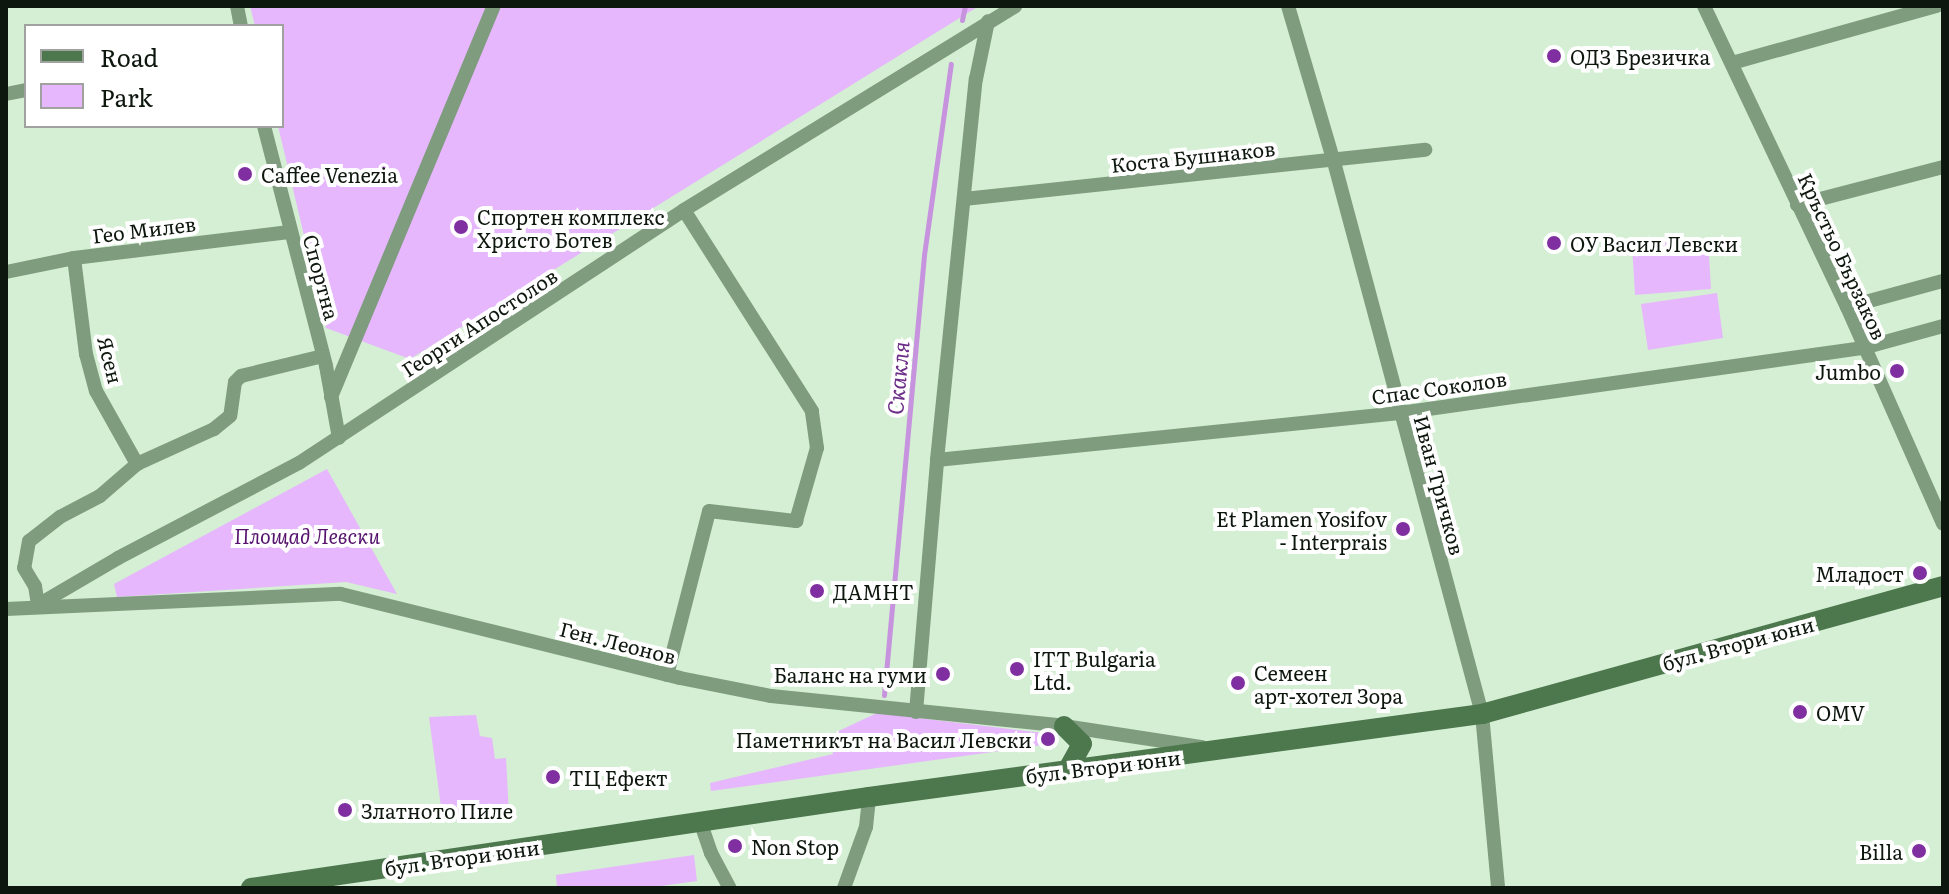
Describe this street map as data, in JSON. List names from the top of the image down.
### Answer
{
  "streets": {
    "street": [
      "Коста Бушнаков",
      "Гео Милев",
      "Кръстьо Бързаков",
      "Спортна",
      "Георги Апостолов",
      "Ясен",
      "Спас Соколов",
      "Иван Тричков",
      "Ген. Леонов",
      "бул. Втори юни"
    ]
  },
  "crossings": [
    ["Коста Бушнаков", "Иван Тричков"],
    ["Гео Милев", "Спортна"],
    ["Гео Милев", "Ясен"],
    ["Кръстьо Бързаков", "Спас Соколов"],
    ["Спортна", "Георги Апостолов"],
    ["Георги Апостолов", "Ген. Леонов"],
    ["Спас Соколов", "Иван Тричков"],
    ["Иван Тричков", "бул. Втори юни"],
    ["Ген. Леонов", "бул. Втори юни"]
  ],
  "water": ["Скакля"],
  "parks": ["Площад Левски"],
  "places": [
    "ОДЗ Брезичка",
    "Caffee Venezia",
    "Спортен комплекс Христо Ботев",
    "ОУ Васил Левски",
    "Jumbo",
    "Et Plamen Yosifov - Interprais",
    "Младост",
    "ДАМНТ",
    "ITT Bulgaria Ltd.",
    "Баланс на гуми",
    "Семеен арт-хотел Зора",
    "OMV",
    "Паметникът на Васил Левски",
    "ТЦ Ефект",
    "Златното Пиле",
    "Non Stop",
    "Billa"
  ],
  "legend": ["Road", "Park"]
}
